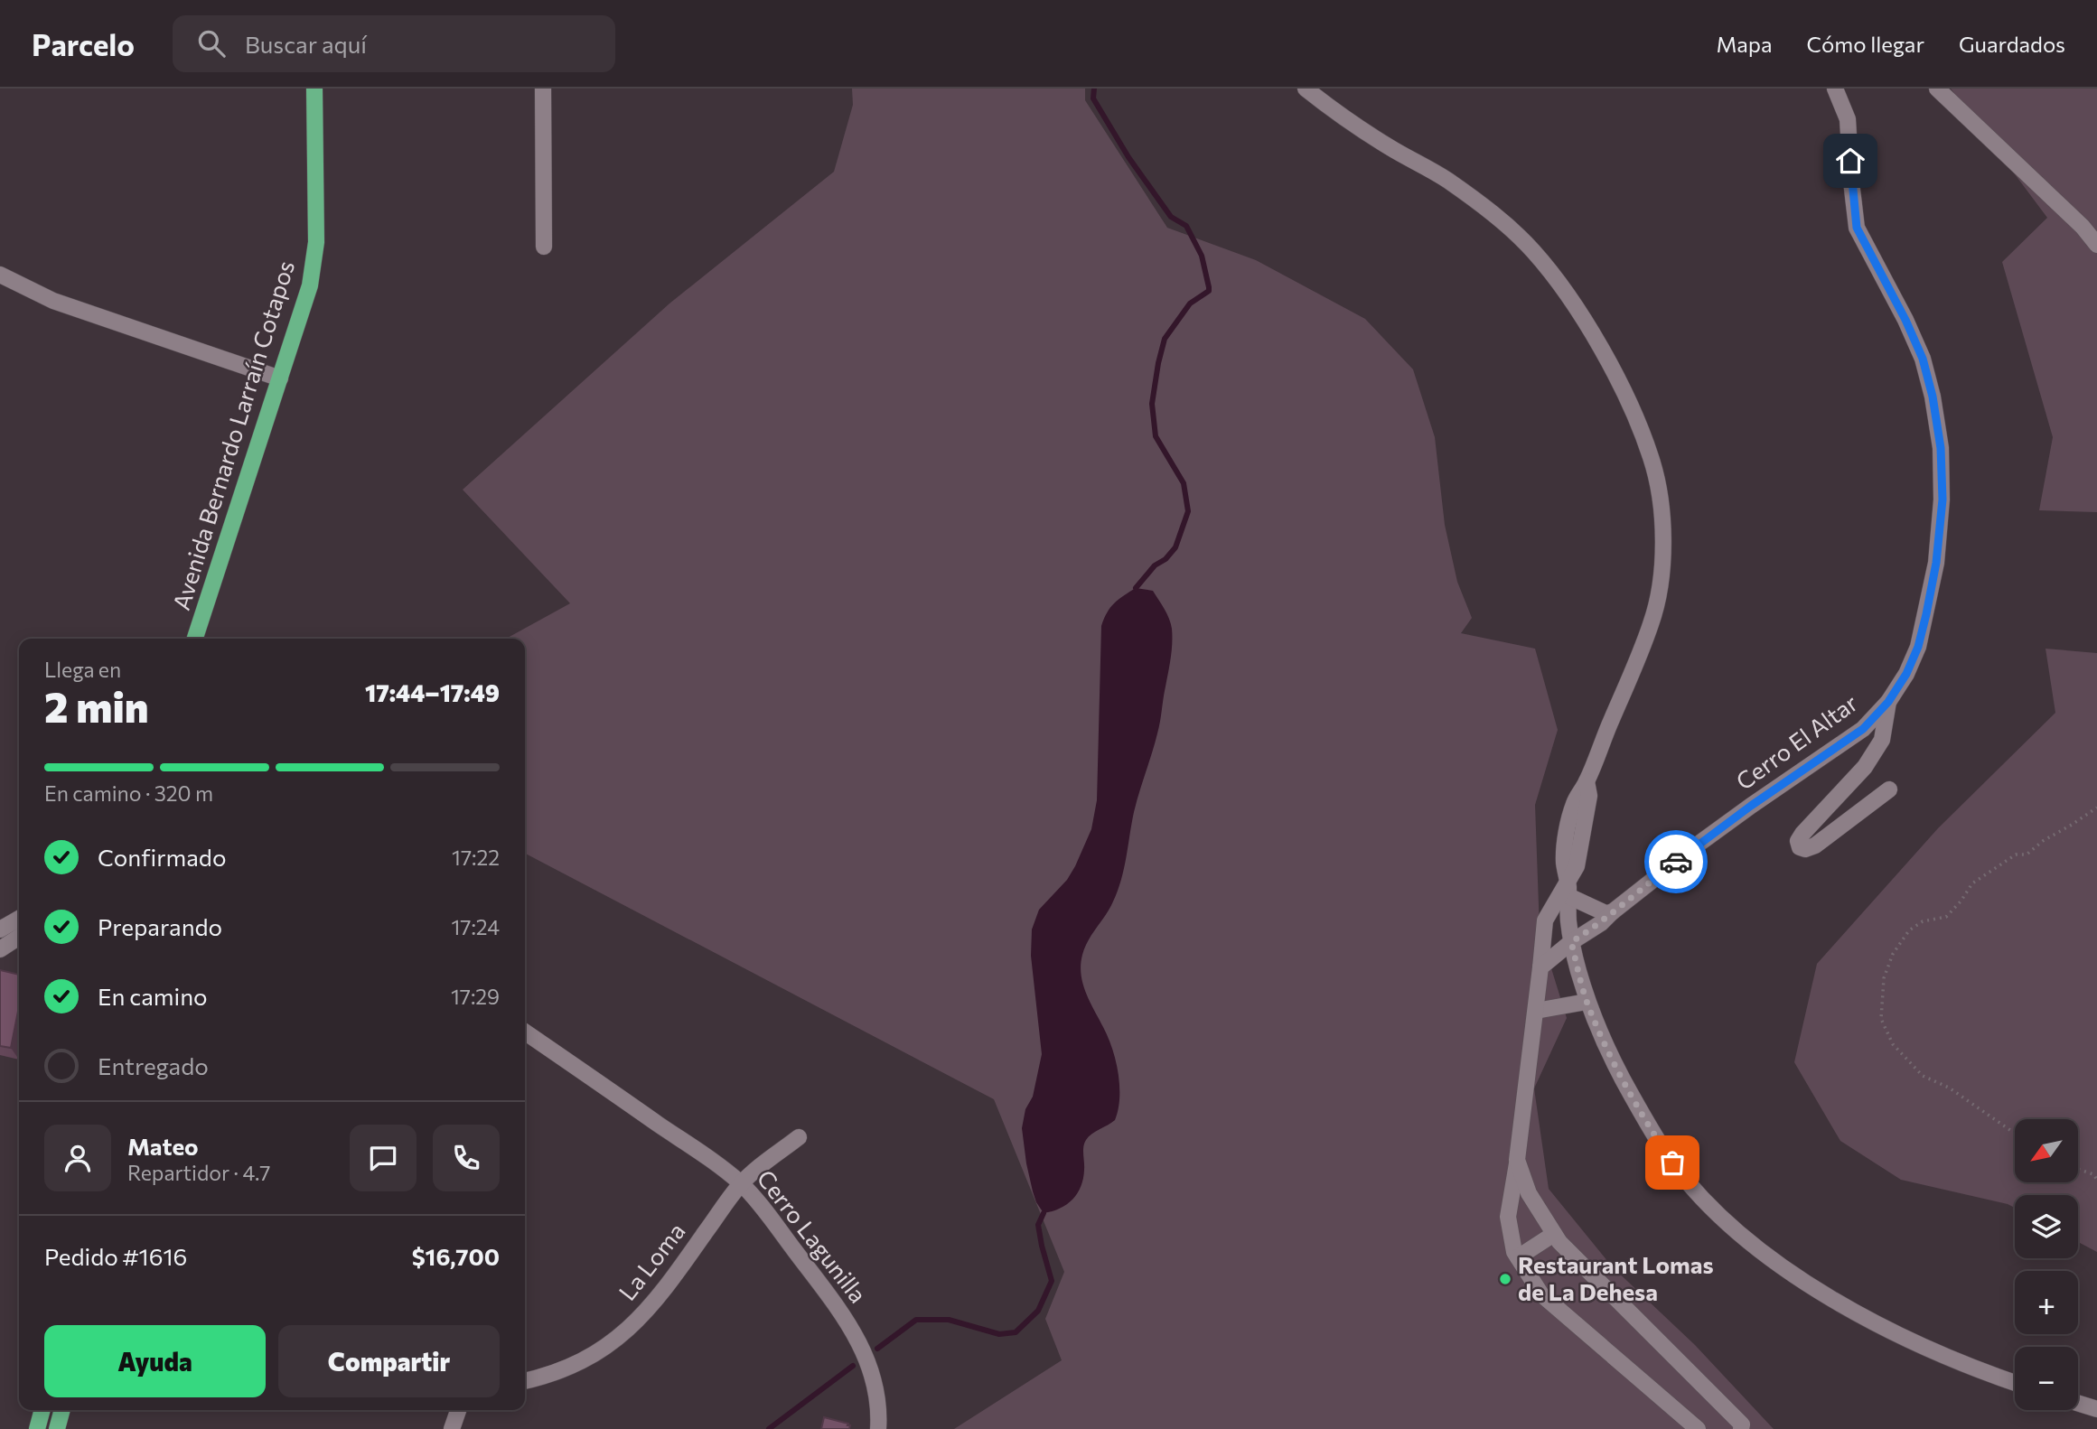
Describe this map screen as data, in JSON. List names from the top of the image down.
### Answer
{
  "streets": {
    "main road": ["Avenida Bernardo Larraín Cotapos"],
    "street": ["Cerro El Altar", "Cerro Lagunilla", "La Loma"]
  },
  "crossings": [
    ["Cerro Lagunilla", "La Loma"]
  ],
  "places": ["Restaurant Lomas de La Dehesa"],
  "north": "bottom left",
  "page": {
    "header": "Parcelo",
    "search": "Buscar aquí",
    "nav": ["Mapa", "Cómo llegar", "Guardados"],
    "heading": ["2 min", "Llega en", "17:44–17:49"],
    "panel": [
      "Mateo",
      "Repartidor · 4.7",
      "Pedido #1616",
      "$16,700"
    ],
    "bar": "En camino · 320 m",
    "list": [
      ["Confirmado", "17:22"],
      ["Preparando", "17:24"],
      ["En camino", "17:29"],
      "Entregado"
    ],
    "map_buttons": ["+", "−"],
    "buttons": ["Ayuda", "Compartir"]
  }
}
